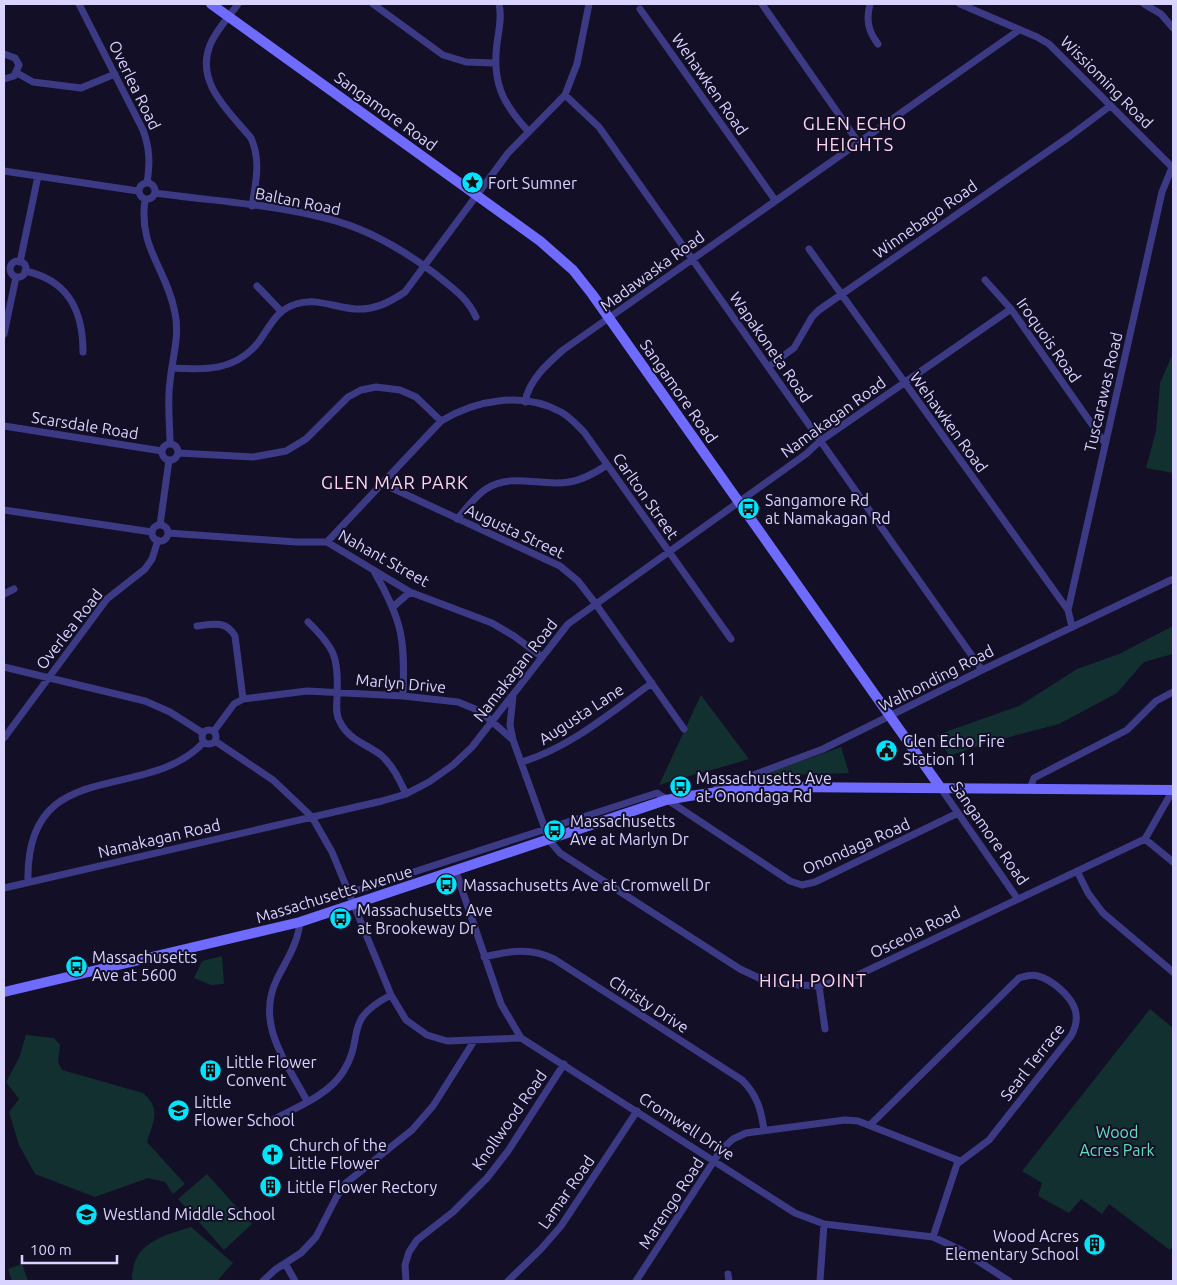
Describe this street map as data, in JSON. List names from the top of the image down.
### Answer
{
  "streets": {
    "main road": ["Sangamore Road", "Massachusetts Avenue"],
    "street": [
      "Wissioming Road",
      "Wehawken Road",
      "Overlea Road",
      "Baltan Road",
      "Winnebago Road",
      "Madawaska Road",
      "Iroquois Road",
      "Wapakoneta Road",
      "Tuscarawas Road",
      "Namakagan Road",
      "Scarsdale Road",
      "Carlton Street",
      "Augusta Street",
      "Nahant Street",
      "Walhonding Road",
      "Marlyn Drive",
      "Augusta Lane",
      "Onondaga Road",
      "Osceola Road",
      "Christy Drive",
      "Searl Terrace",
      "Knollwood Road",
      "Cromwell Drive",
      "Lamar Road",
      "Marengo Road"
    ]
  },
  "crossings": [
    ["Wissioming Road", "Winnebago Road"],
    ["Wissioming Road", "Madawaska Road"],
    ["Wissioming Road", "Tuscarawas Road"],
    ["Wehawken Road", "Winnebago Road"],
    ["Wehawken Road", "Madawaska Road"],
    ["Wehawken Road", "Tuscarawas Road"],
    ["Wehawken Road", "Namakagan Road"],
    ["Overlea Road", "Baltan Road"],
    ["Overlea Road", "Nahant Street"],
    ["Sangamore Road", "Madawaska Road"],
    ["Sangamore Road", "Namakagan Road"],
    ["Sangamore Road", "Walhonding Road"],
    ["Sangamore Road", "Onondaga Road"],
    ["Sangamore Road", "Massachusetts Avenue"],
    ["Sangamore Road", "Osceola Road"],
    ["Winnebago Road", "Wapakoneta Road"],
    ["Madawaska Road", "Wapakoneta Road"],
    ["Madawaska Road", "Carlton Street"],
    ["Iroquois Road", "Tuscarawas Road"],
    ["Iroquois Road", "Namakagan Road"],
    ["Wapakoneta Road", "Namakagan Road"],
    ["Wapakoneta Road", "Walhonding Road"],
    ["Tuscarawas Road", "Walhonding Road"],
    ["Namakagan Road", "Carlton Street"],
    ["Namakagan Road", "Augusta Street"],
    ["Namakagan Road", "Nahant Street"],
    ["Namakagan Road", "Marlyn Drive"],
    ["Augusta Street", "Augusta Lane"],
    ["Walhonding Road", "Massachusetts Avenue"],
    ["Marlyn Drive", "Augusta Lane"],
    ["Marlyn Drive", "Massachusetts Avenue"],
    ["Marlyn Drive", "Osceola Road"],
    ["Onondaga Road", "Massachusetts Avenue"],
    ["Massachusetts Avenue", "Osceola Road"],
    ["Massachusetts Avenue", "Cromwell Drive"],
    ["Christy Drive", "Cromwell Drive"],
    ["Christy Drive", "Marengo Road"],
    ["Searl Terrace", "Marengo Road"],
    ["Knollwood Road", "Cromwell Drive"],
    ["Cromwell Drive", "Lamar Road"],
    ["Cromwell Drive", "Marengo Road"]
  ],
  "districts": ["GLEN ECHO HEIGHTS", "GLEN MAR PARK", "HIGH POINT"],
  "parks": ["Wood Acres Park"],
  "places": {
    "place": ["Fort Sumner"],
    "bus stop": [
      "Sangamore Rd at Namakagan Rd",
      "Massachusetts Ave at Onondaga Rd",
      "Massachusetts Ave at Marlyn Dr",
      "Massachusetts Ave at Cromwell Dr",
      "Massachusetts Ave at Brookeway Dr",
      "Massachusetts Ave at 5600"
    ],
    "public building": ["Glen Echo Fire Station 11"],
    "building": ["Little Flower Convent", "Little Flower Rectory", "Wood Acres Elementary School"],
    "school or university": ["Little Flower School", "Westland Middle School"],
    "church": ["Church of the Little Flower"]
  },
  "scale_bar": "100 m"
}
